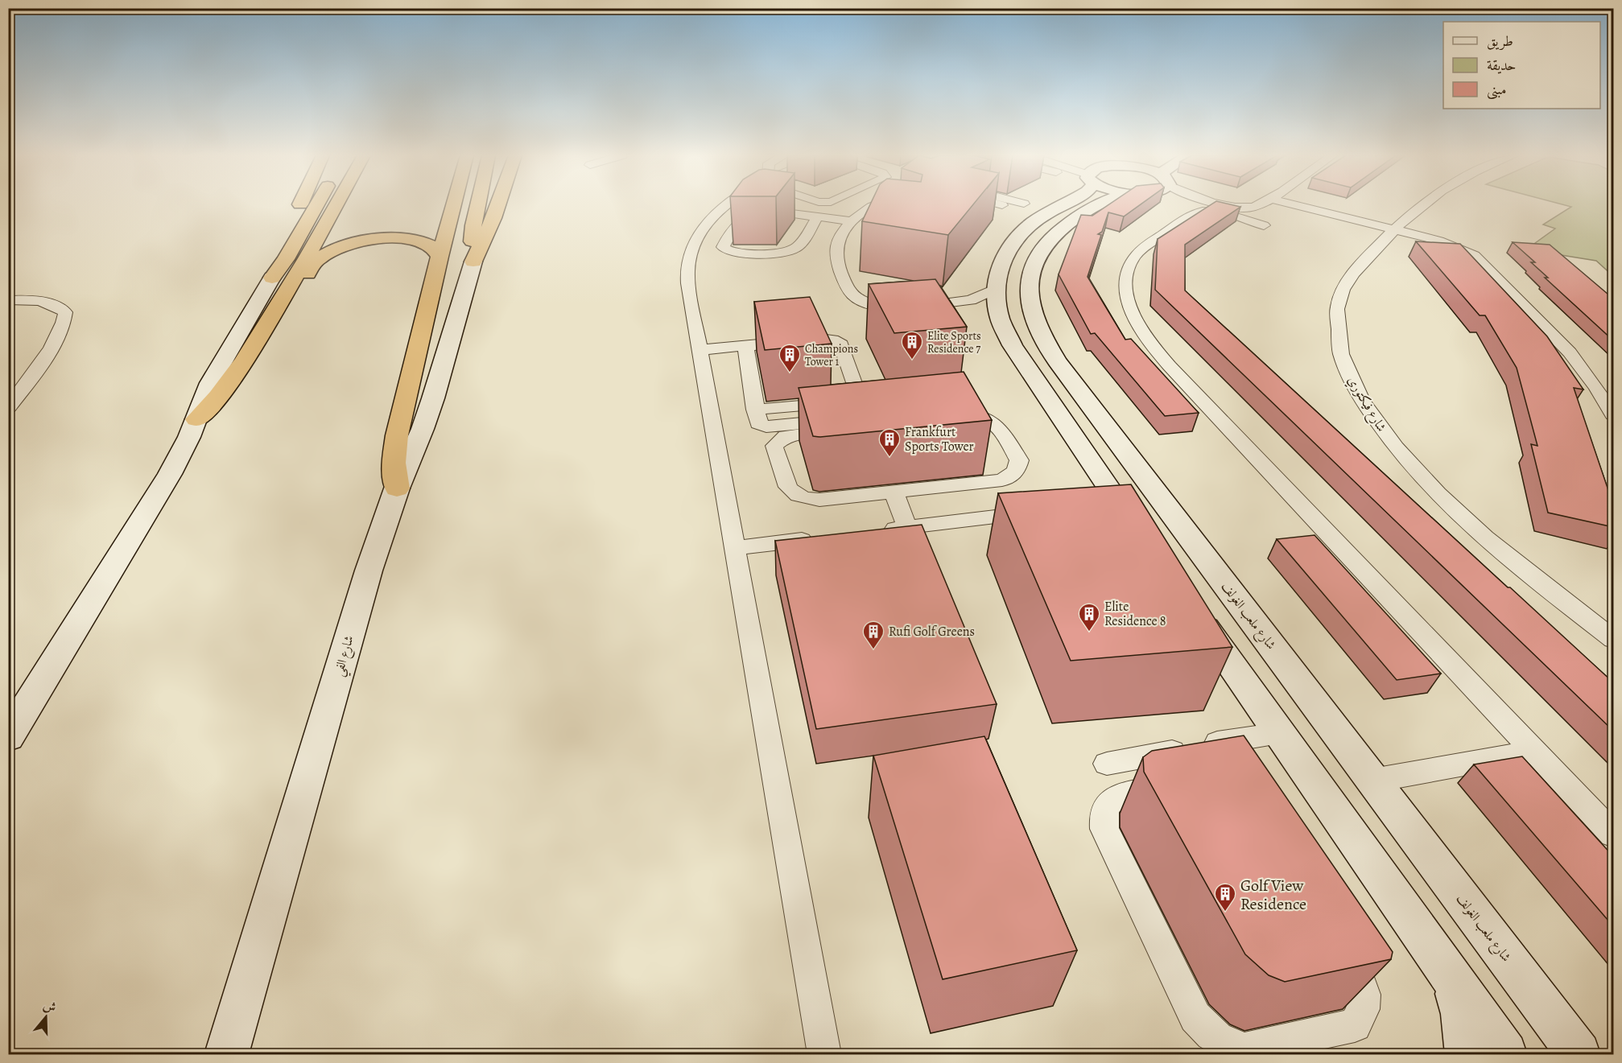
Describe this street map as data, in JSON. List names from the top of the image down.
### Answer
{
  "streets": {
    "street": ["شارع فيكتوري", "شارع ملعب الغولف", "شارع الفي"]
  },
  "places": {
    "building": [
      "Elite Sports Residence 7",
      "Champions Tower 1",
      "Frankfurt Sports Tower",
      "Elite Residence 8",
      "Rufi Golf Greens",
      "Golf View Residence"
    ]
  },
  "legend": ["طريق", "حديقة", "مبنى"],
  "north": "top"
}
